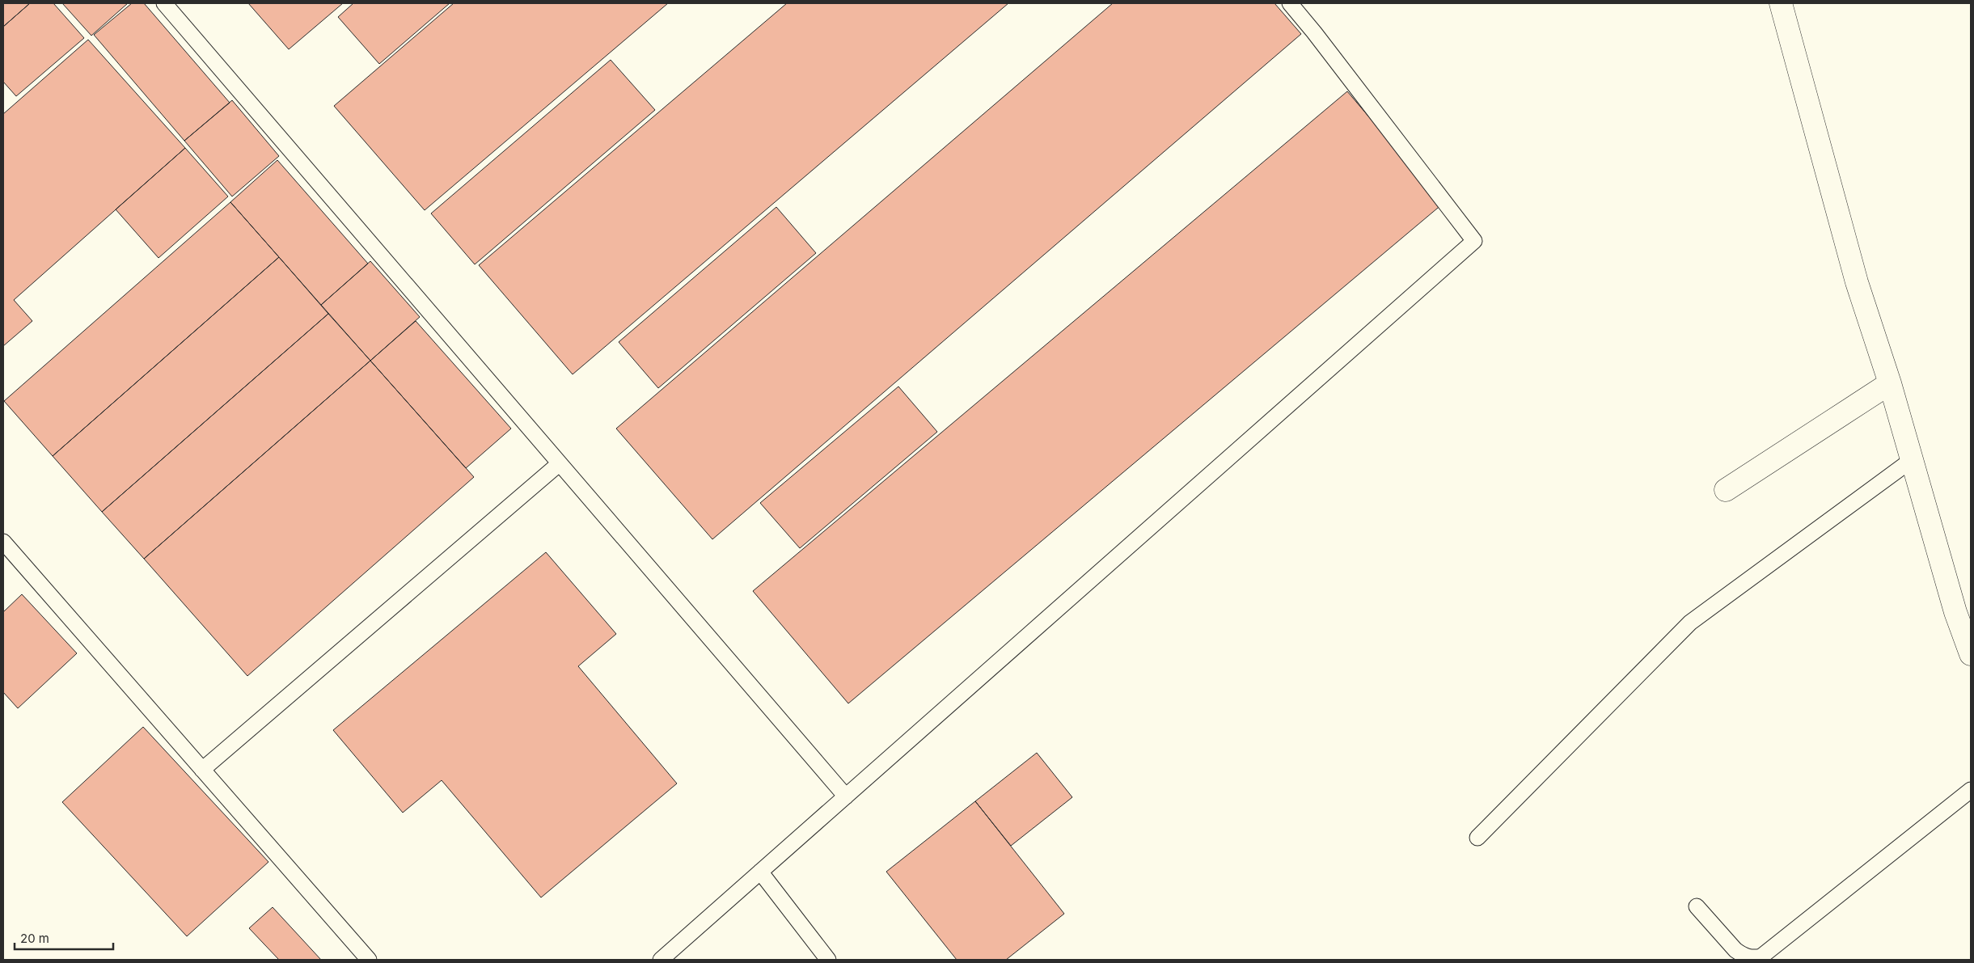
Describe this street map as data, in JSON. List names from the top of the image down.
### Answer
{
  "scale_bar": "20 m"
}
